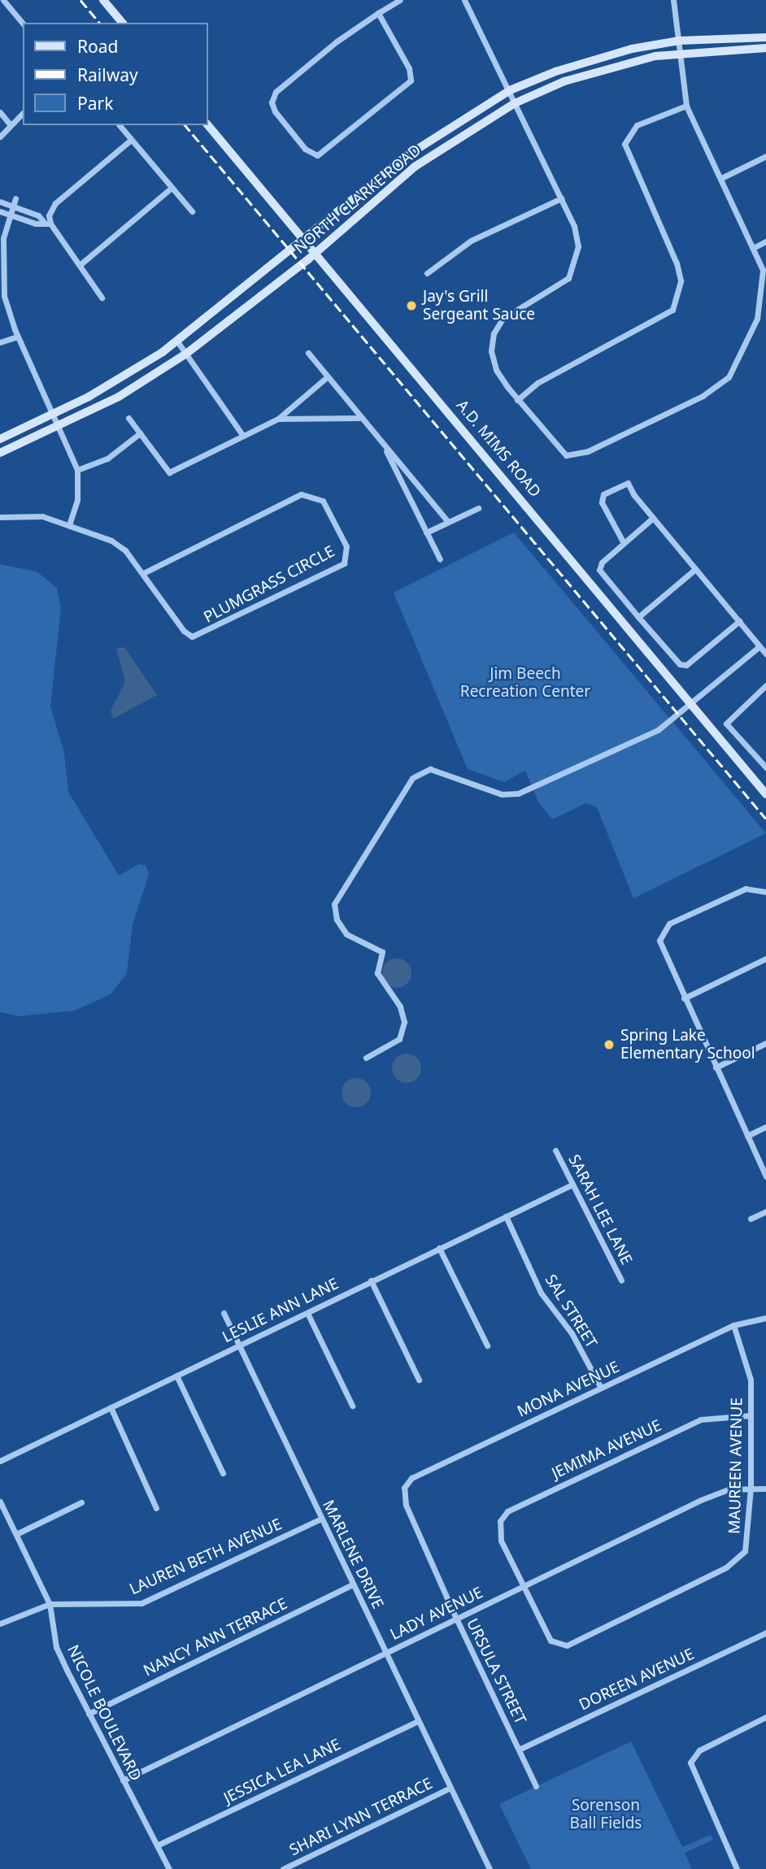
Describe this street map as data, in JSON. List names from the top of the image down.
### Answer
{
  "streets": {
    "street": [
      "NORTH CLARKE ROAD",
      "A.D. MIMS ROAD",
      "PLUMGRASS CIRCLE",
      "SARAH LEE LANE",
      "LESLIE ANN LANE",
      "SAL STREET",
      "MONA AVENUE",
      "JEMIMA AVENUE",
      "MAUREEN AVENUE",
      "MARLENE DRIVE",
      "LAUREN BETH AVENUE",
      "LADY AVENUE",
      "NANCY ANN TERRACE",
      "URSULA STREET",
      "DOREEN AVENUE",
      "NICOLE BOULEVARD",
      "JESSICA LEA LANE",
      "SHARI LYNN TERRACE"
    ]
  },
  "crossings": [
    ["NORTH CLARKE ROAD", "A.D. MIMS ROAD"],
    ["SARAH LEE LANE", "LESLIE ANN LANE"],
    ["LESLIE ANN LANE", "SAL STREET"],
    ["LESLIE ANN LANE", "MARLENE DRIVE"],
    ["SAL STREET", "MONA AVENUE"],
    ["MONA AVENUE", "MAUREEN AVENUE"],
    ["MONA AVENUE", "URSULA STREET"],
    ["JEMIMA AVENUE", "MAUREEN AVENUE"],
    ["JEMIMA AVENUE", "LADY AVENUE"],
    ["MAUREEN AVENUE", "LADY AVENUE"],
    ["MARLENE DRIVE", "LAUREN BETH AVENUE"],
    ["MARLENE DRIVE", "LADY AVENUE"],
    ["MARLENE DRIVE", "NANCY ANN TERRACE"],
    ["MARLENE DRIVE", "JESSICA LEA LANE"],
    ["MARLENE DRIVE", "SHARI LYNN TERRACE"],
    ["LAUREN BETH AVENUE", "NICOLE BOULEVARD"],
    ["LADY AVENUE", "URSULA STREET"],
    ["LADY AVENUE", "NICOLE BOULEVARD"],
    ["NANCY ANN TERRACE", "NICOLE BOULEVARD"],
    ["URSULA STREET", "DOREEN AVENUE"],
    ["NICOLE BOULEVARD", "JESSICA LEA LANE"]
  ],
  "parks": ["Jim Beech Recreation Center", "Sorenson Ball Fields"],
  "places": ["Jay's Grill Sergeant Sauce", "Spring Lake Elementary School"],
  "legend": ["Road", "Railway", "Park"]
}
